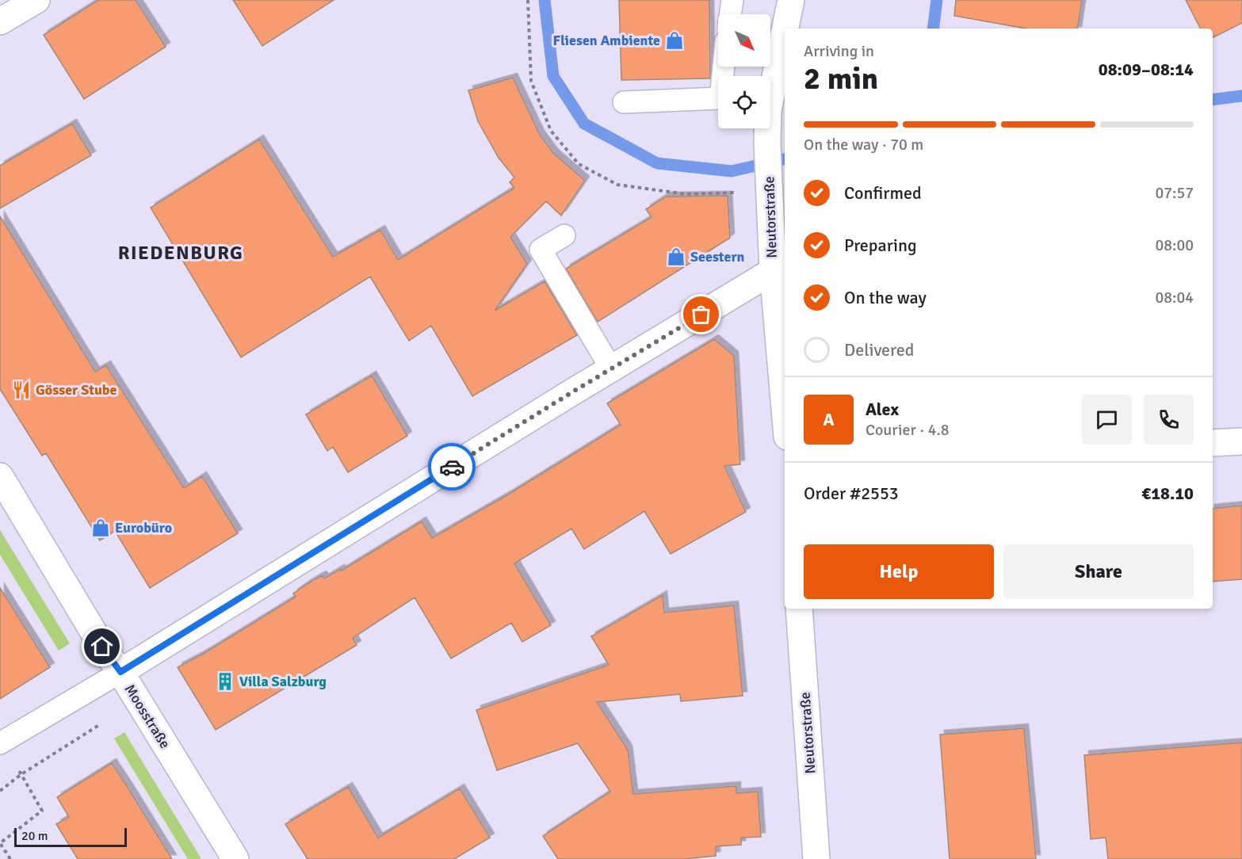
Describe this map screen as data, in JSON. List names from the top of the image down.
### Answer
{
  "streets": {
    "street": ["Neutorstraße", "Moosstraße"]
  },
  "districts": ["RIEDENBURG"],
  "places": {
    "shop": ["Fliesen Ambiente", "Seestern", "Eurobüro"],
    "restaurant": ["Gösser Stube"],
    "building": ["Villa Salzburg"]
  },
  "scale_bar": "20 m",
  "north": "bottom right",
  "page": {
    "heading": ["2 min", "Arriving in", "08:09–08:14"],
    "panel": [
      "Alex",
      "Courier · 4.8",
      "Order #2553",
      "€18.10"
    ],
    "bar": "On the way · 70 m",
    "list": [
      ["Confirmed", "07:57"],
      ["Preparing", "08:00"],
      ["On the way", "08:04"],
      "Delivered"
    ],
    "round": "A",
    "buttons": ["Help", "Share"],
    "scale": "20 m"
  }
}
